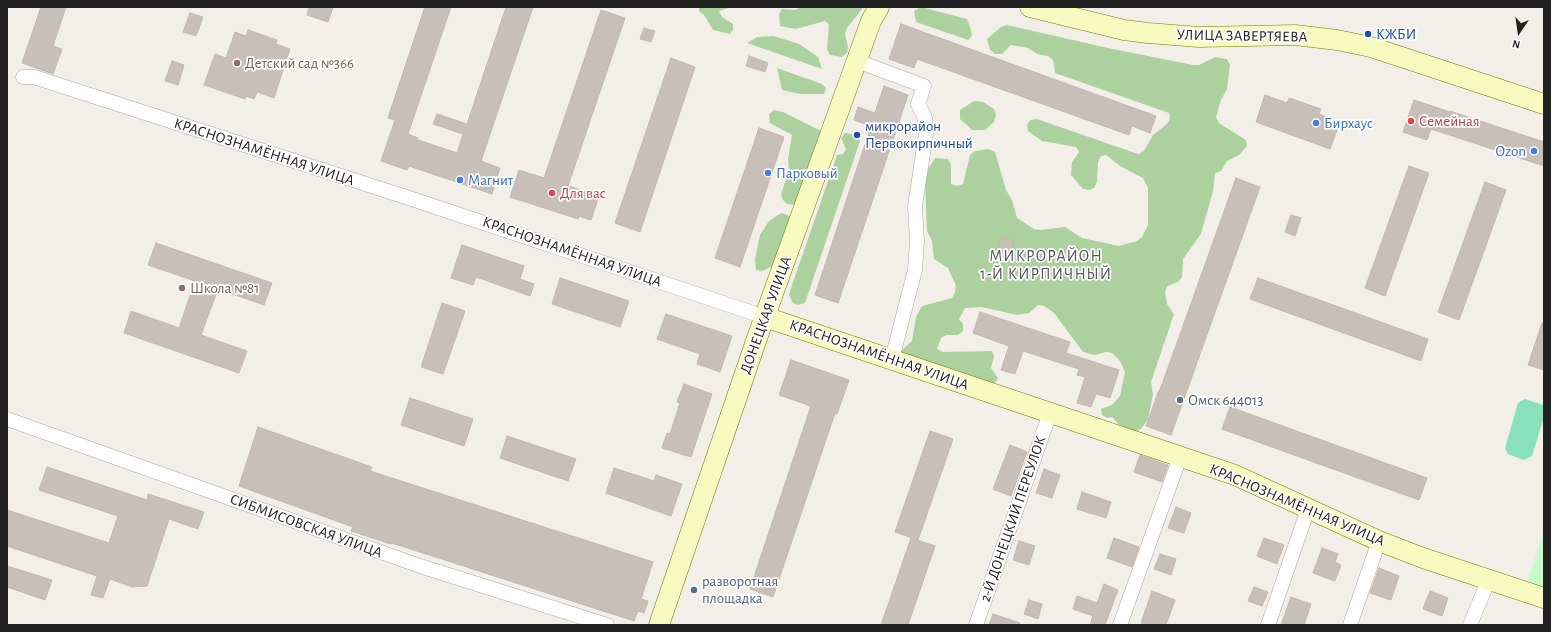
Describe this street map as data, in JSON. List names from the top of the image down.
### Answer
{
  "streets": {
    "main road": ["УЛИЦА ЗАВЕРТЯЕВА", "КРАСНОЗНАМЁННАЯ УЛИЦА", "ДОНЕЦКАЯ УЛИЦА"],
    "street": ["2-Й ДОНЕЦКИЙ ПЕРЕУЛОК", "СИБМИСОВСКАЯ УЛИЦА"]
  },
  "crossings": [
    ["КРАСНОЗНАМЁННАЯ УЛИЦА", "ДОНЕЦКАЯ УЛИЦА"],
    ["КРАСНОЗНАМЁННАЯ УЛИЦА", "2-Й ДОНЕЦКИЙ ПЕРЕУЛОК"]
  ],
  "districts": ["МИКРОРАЙОН 1-Й КИРПИЧНЫЙ"],
  "places": [
    "КЖБИ",
    "Детский сад №366",
    "Семейная",
    "Бирхаус",
    "микрорайон Первокирпичный",
    "Ozon",
    "Парковый",
    "Магнит",
    "Для вас",
    "Школа №81",
    "Омск 644013",
    "разворотная площадка"
  ],
  "north": "bottom"
}
